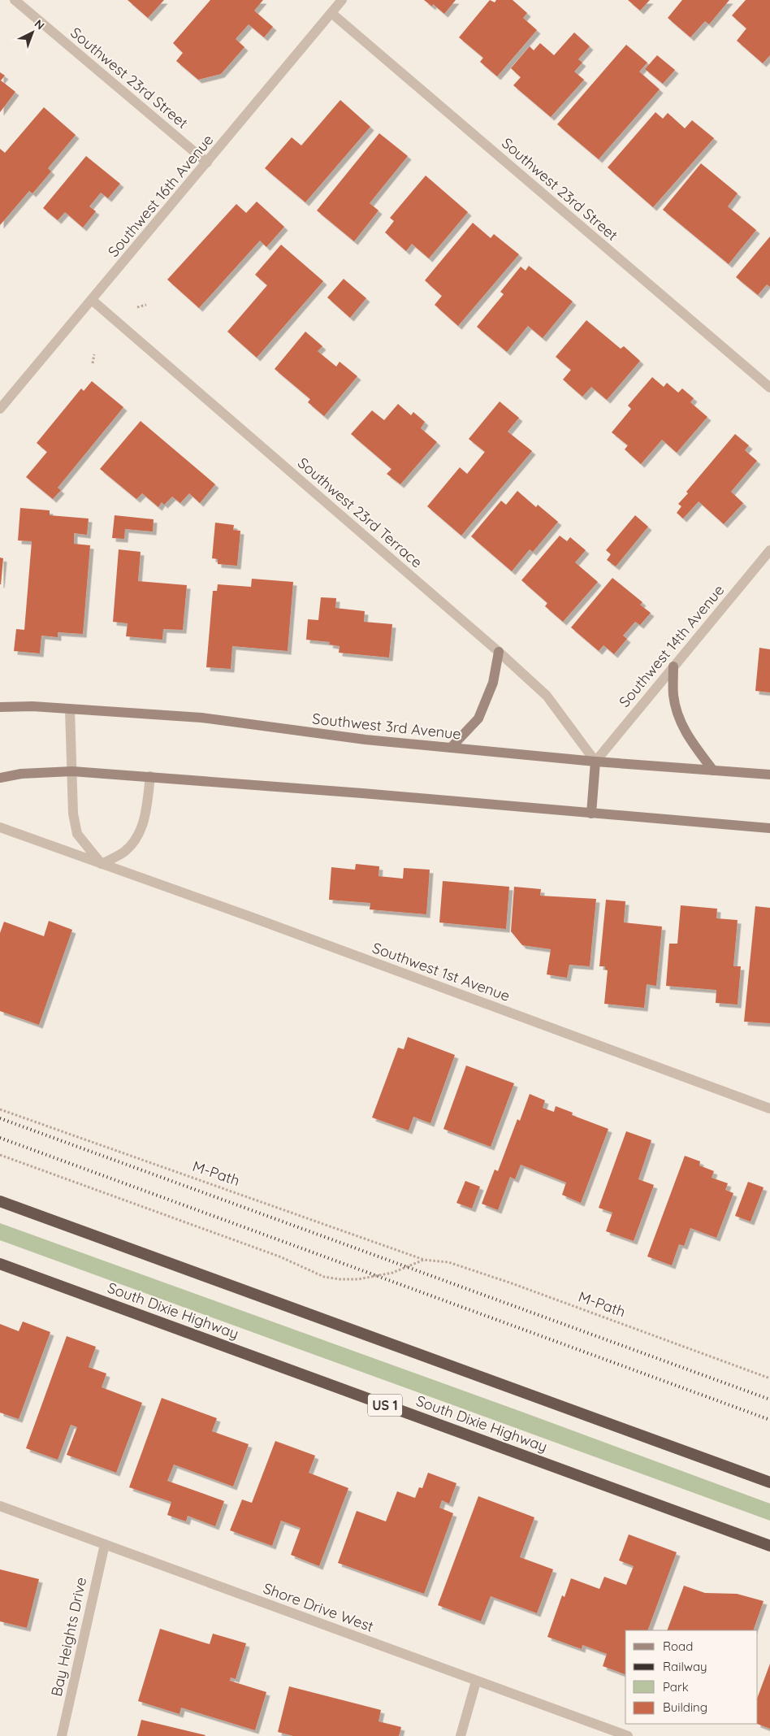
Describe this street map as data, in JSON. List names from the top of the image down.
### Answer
{
  "streets": {
    "highway": ["South Dixie Highway", "US 1"],
    "main road": ["Southwest 3rd Avenue"],
    "street": [
      "Southwest 23rd Street",
      "Southwest 16th Avenue",
      "Southwest 23rd Terrace",
      "Southwest 14th Avenue",
      "Southwest 1st Avenue",
      "Shore Drive West",
      "Bay Heights Drive"
    ],
    "path": ["M-Path"]
  },
  "crossings": [
    ["Southwest 23rd Street", "Southwest 16th Avenue"],
    ["Southwest 16th Avenue", "Southwest 23rd Terrace"],
    ["Southwest 23rd Terrace", "Southwest 14th Avenue"],
    ["Southwest 23rd Terrace", "Southwest 3rd Avenue"],
    ["Southwest 14th Avenue", "Southwest 3rd Avenue"],
    ["Shore Drive West", "Bay Heights Drive"]
  ],
  "legend": [
    "Road",
    "Railway",
    "Park",
    "Building"
  ],
  "north": "top right"
}
